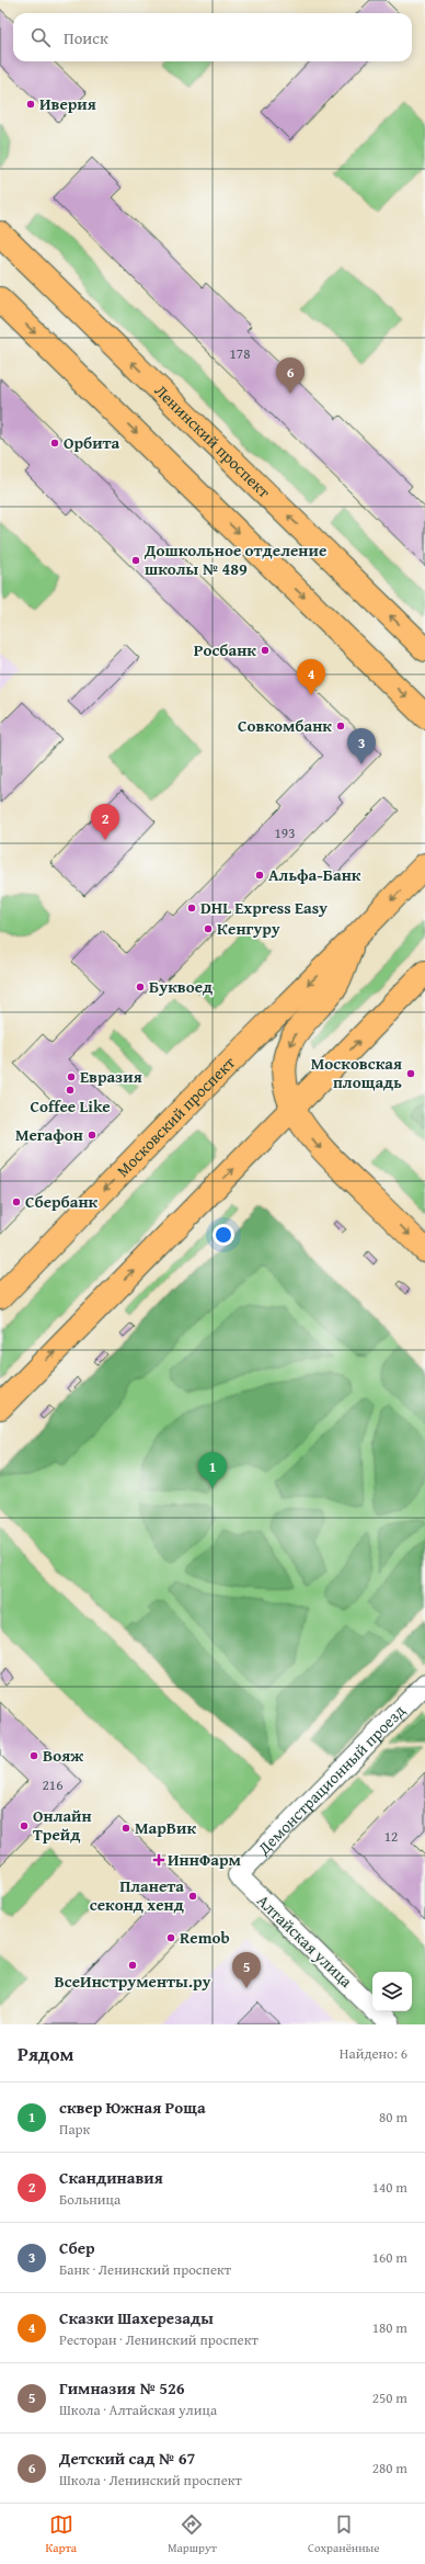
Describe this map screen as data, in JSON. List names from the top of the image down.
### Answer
{
  "streets": {
    "main road": ["Ленинский проспект", "Московский проспект"],
    "street": ["Демонстрационный проезд", "Алтайская улица"]
  },
  "crossings": [
    ["Демонстрационный проезд", "Алтайская улица"]
  ],
  "places": {
    "other": [
      "Иверия",
      "Орбита",
      "Дошкольное отделение школы № 489",
      "Росбанк",
      "Совкомбанк",
      "Альфа-Банк",
      "DHL Express Easy",
      "Кенгуру",
      "Буквоед",
      "Московская площадь",
      "Евразия",
      "Coffee Like",
      "Мегафон",
      "Сбербанк",
      "Вояж",
      "Онлайн Трейд",
      "МарВик",
      "Планета секонд хенд",
      "Remob",
      "ВсеИнструменты.ру"
    ],
    "health": ["ИннФарм"]
  },
  "house_numbers": [
    "178",
    "193",
    "216",
    "12"
  ],
  "page": {
    "search": "Поиск",
    "pins": [
      "6",
      "4",
      "3",
      "2",
      "1",
      "5"
    ],
    "heading": ["Рядом", "Найдено: 6"],
    "list": [
      {
        "mark": "1",
        "name": "сквер Южная Роща",
        "note": "Парк",
        "value": "80 m"
      },
      {
        "mark": "2",
        "name": "Скандинавия",
        "note": "Больница",
        "value": "140 m"
      },
      {
        "mark": "3",
        "name": "Сбер",
        "note": "Банк · Ленинский проспект",
        "value": "160 m"
      },
      {
        "mark": "4",
        "name": "Сказки Шахерезады",
        "note": "Ресторан · Ленинский проспект",
        "value": "180 m"
      },
      {
        "mark": "5",
        "name": "Гимназия № 526",
        "note": "Школа · Алтайская улица",
        "value": "250 m"
      },
      {
        "mark": "6",
        "name": "Детский сад № 67",
        "note": "Школа · Ленинский проспект",
        "value": "280 m"
      }
    ],
    "nav": ["Карта", "Маршрут", "Сохранённые"]
  }
}
